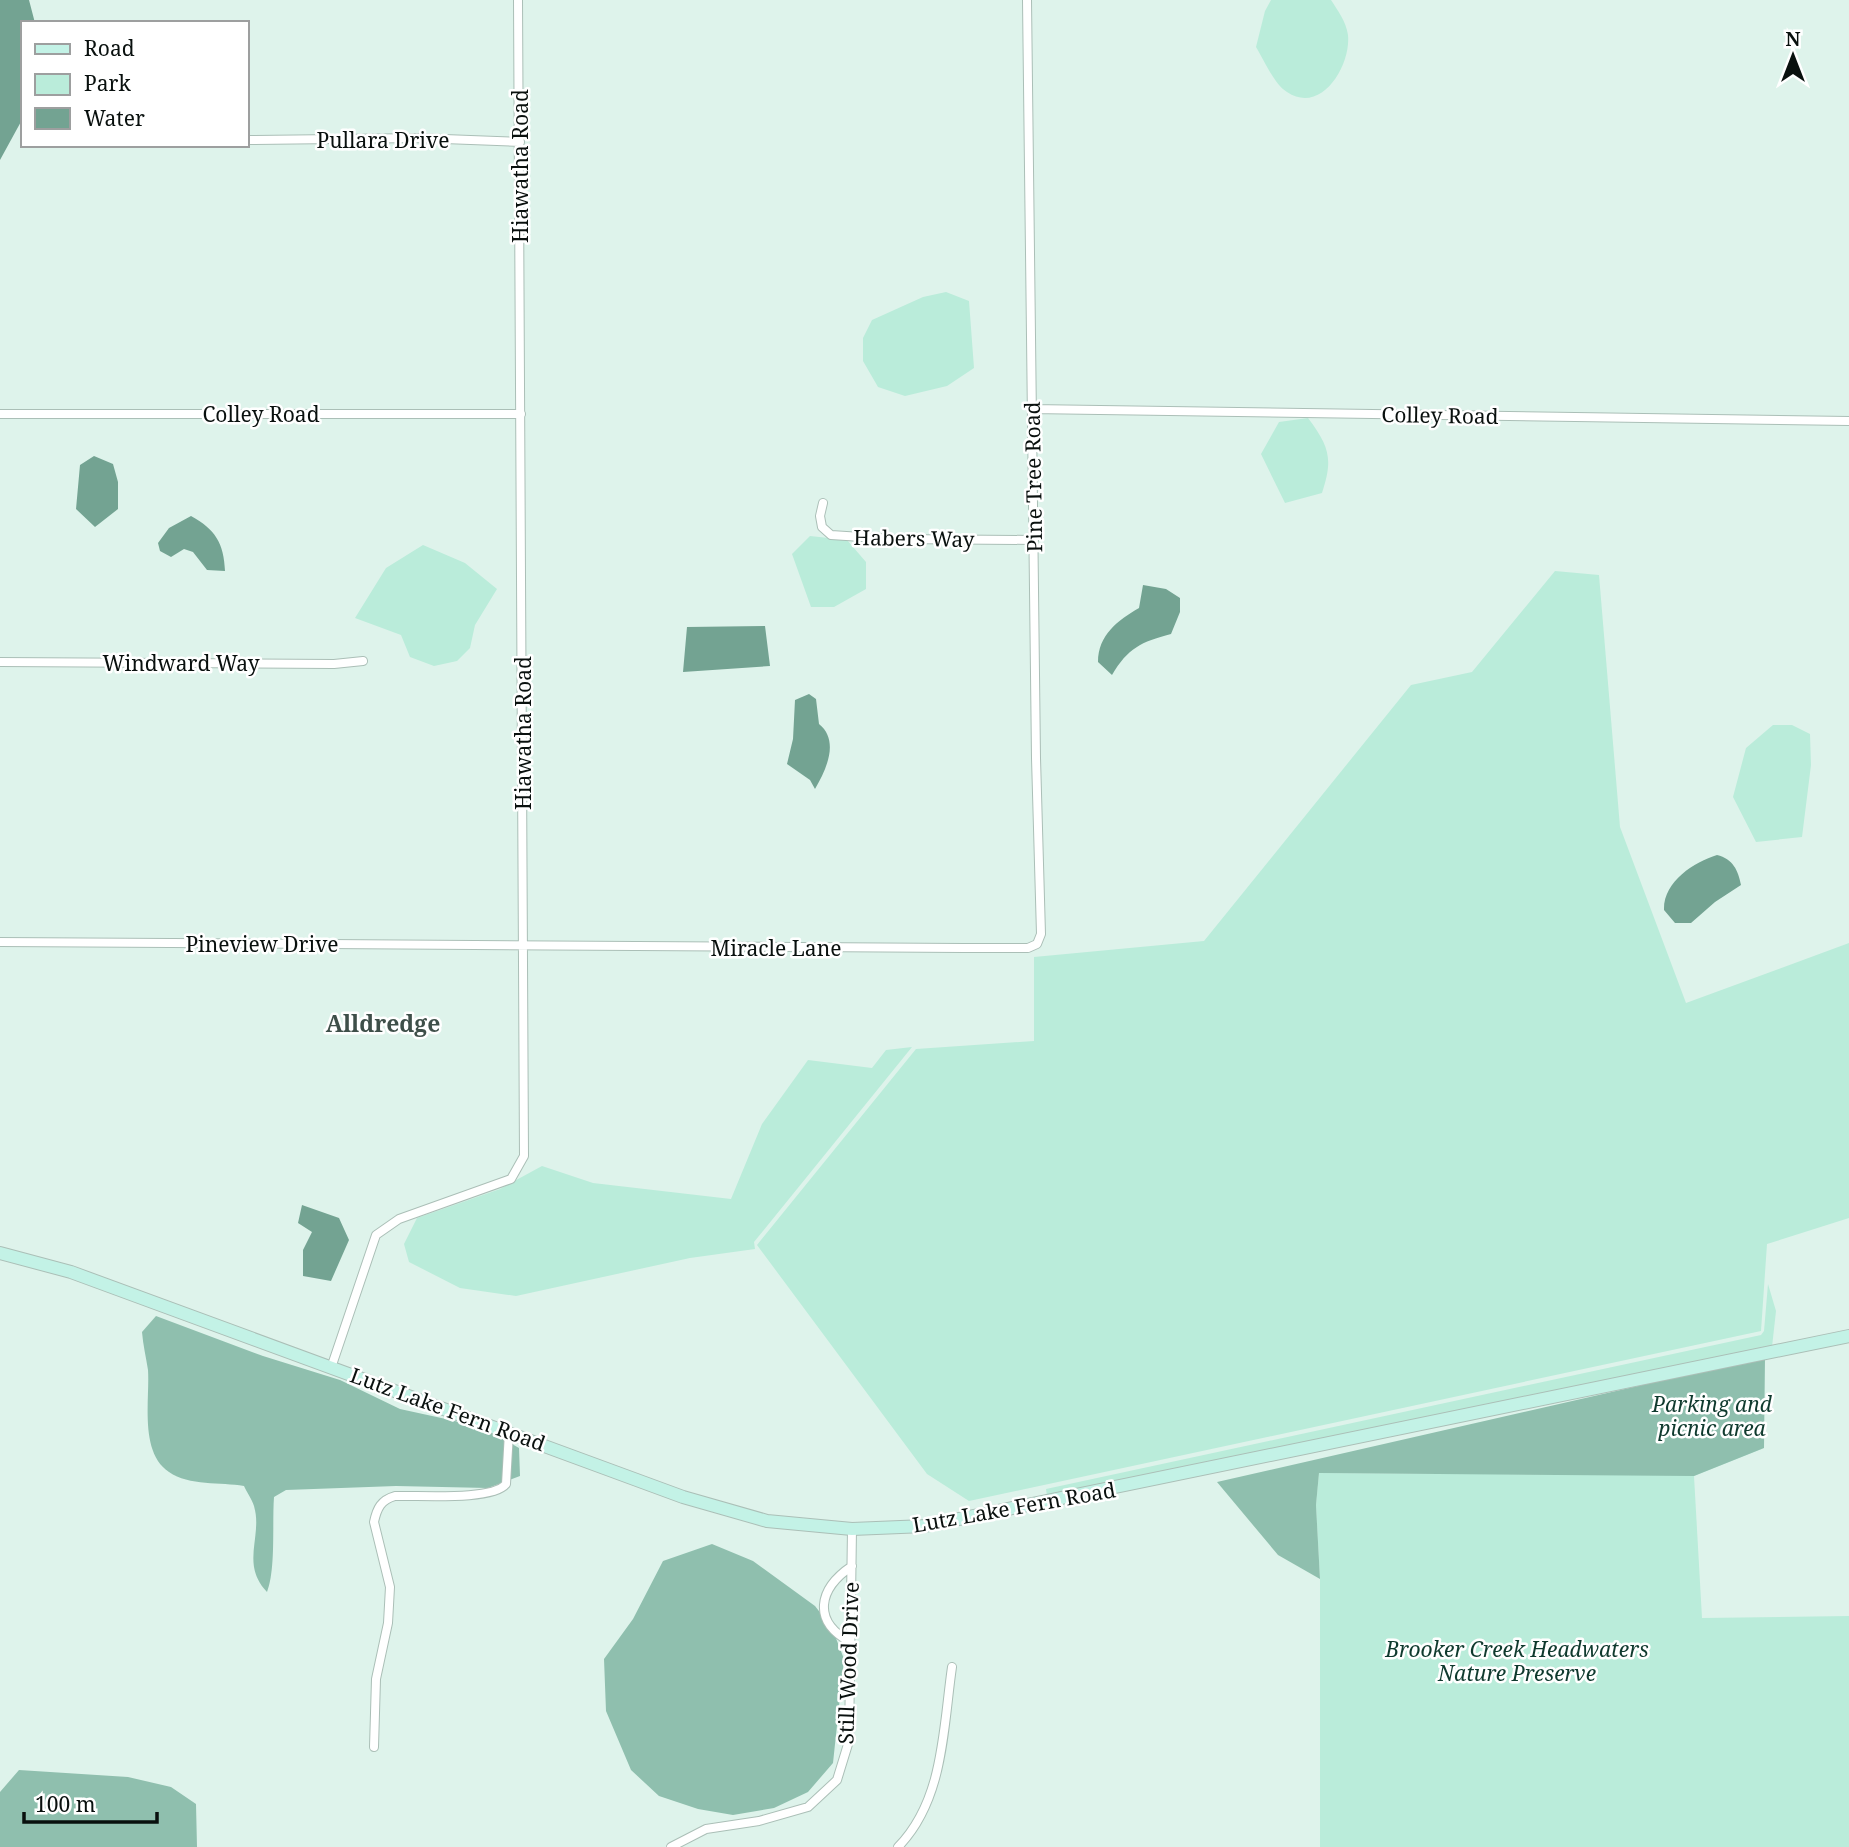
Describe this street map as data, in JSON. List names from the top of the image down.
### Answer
{
  "streets": {
    "main road": ["Lutz Lake Fern Road"],
    "street": [
      "Pullara Drive",
      "Hiawatha Road",
      "Colley Road",
      "Pine Tree Road",
      "Habers Way",
      "Windward Way",
      "Pineview Drive",
      "Miracle Lane",
      "Still Wood Drive"
    ]
  },
  "crossings": [
    ["Pullara Drive", "Hiawatha Road"],
    ["Hiawatha Road", "Colley Road"],
    ["Hiawatha Road", "Pineview Drive"],
    ["Hiawatha Road", "Miracle Lane"],
    ["Hiawatha Road", "Lutz Lake Fern Road"],
    ["Colley Road", "Pine Tree Road"],
    ["Pine Tree Road", "Habers Way"],
    ["Pine Tree Road", "Miracle Lane"],
    ["Pineview Drive", "Miracle Lane"],
    ["Lutz Lake Fern Road", "Still Wood Drive"]
  ],
  "districts": ["Alldredge"],
  "parks": ["Parking and picnic area", "Brooker Creek Headwaters Nature Preserve"],
  "legend": ["Road", "Park", "Water"],
  "scale_bar": "100 m",
  "north": "top"
}
